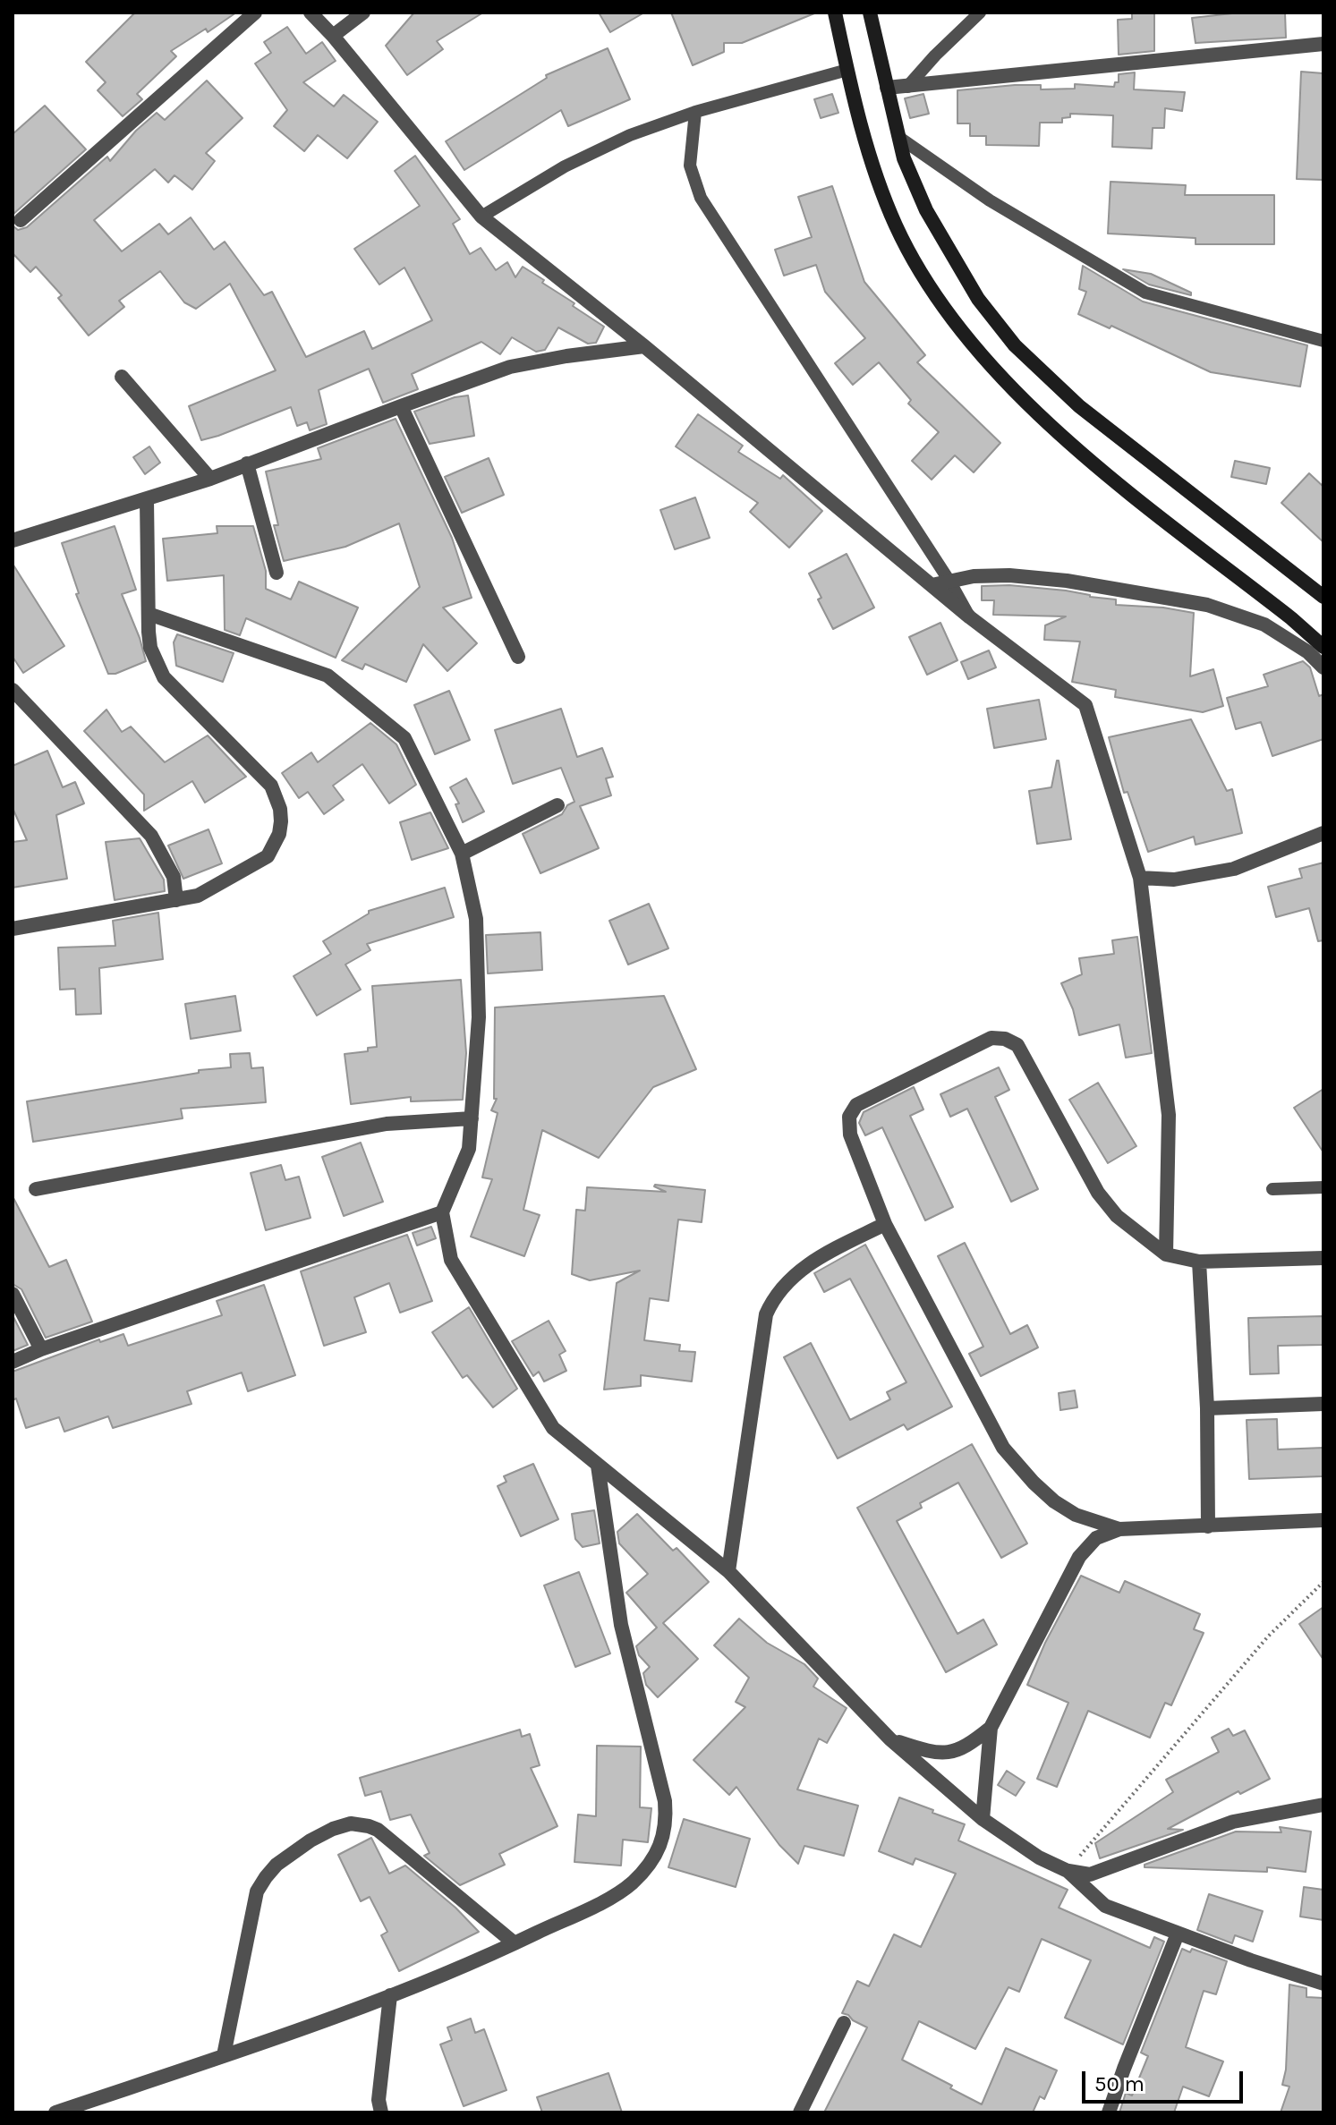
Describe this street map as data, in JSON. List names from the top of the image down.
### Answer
{
  "scale_bar": "50 m"
}
